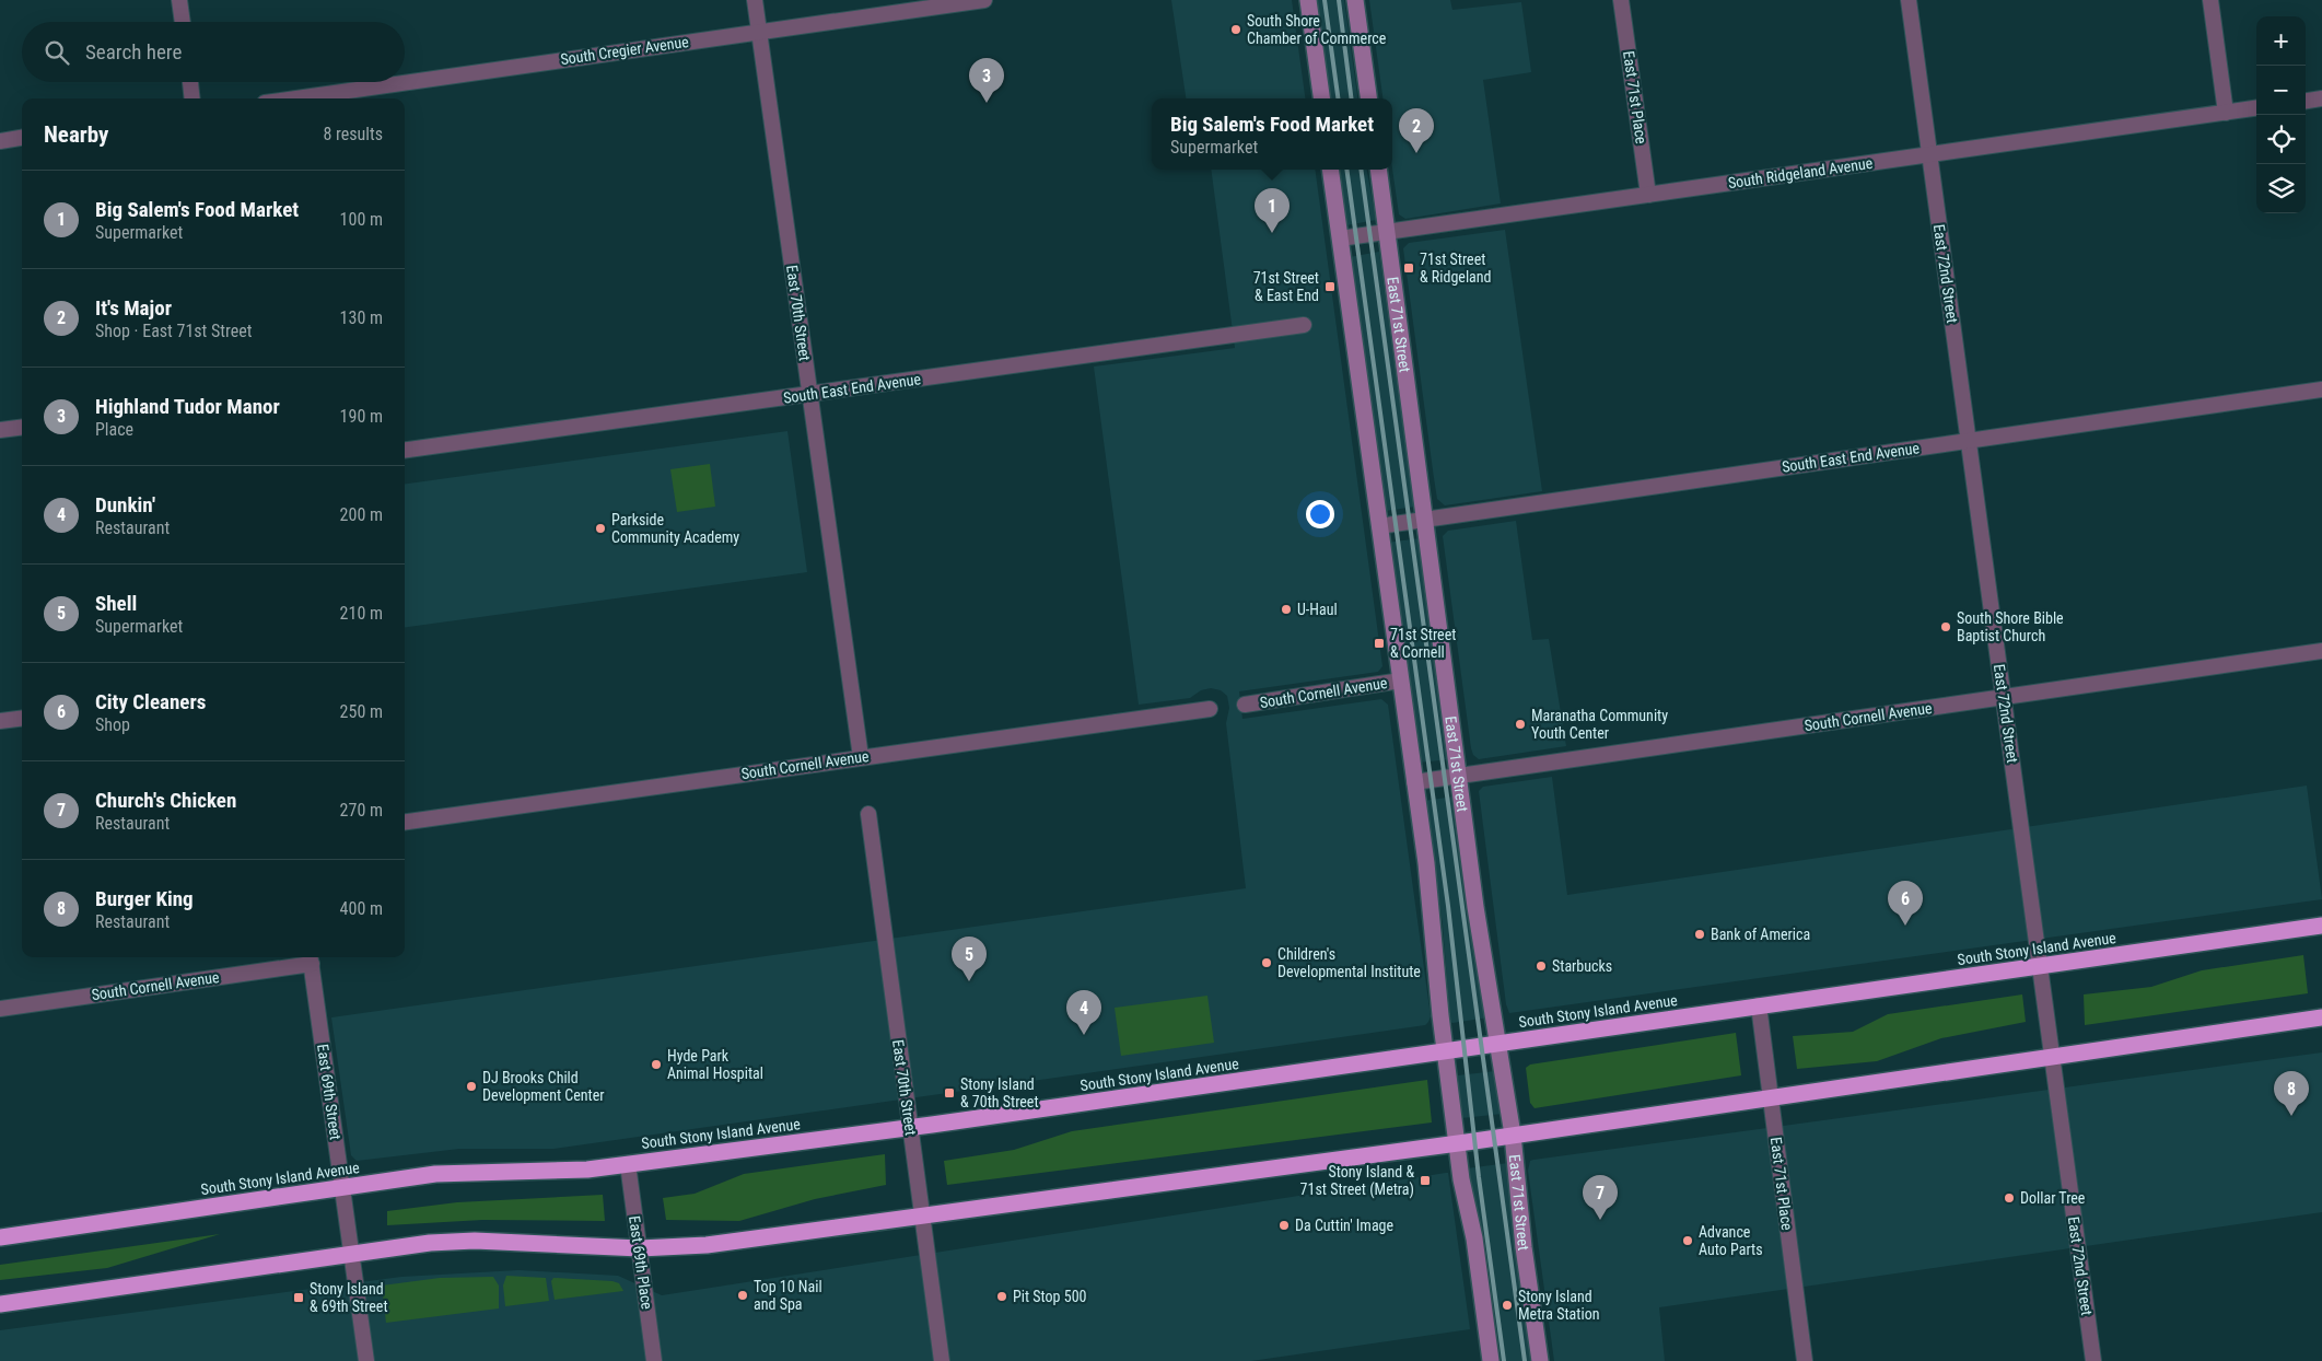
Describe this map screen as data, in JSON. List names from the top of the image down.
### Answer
{
  "streets": {
    "highway": ["South Stony Island Avenue"],
    "main road": ["East 71st Street"],
    "street": [
      "South Cregier Avenue",
      "East 71st Place",
      "South Ridgeland Avenue",
      "East 72nd Street",
      "East 70th Street",
      "South East End Avenue",
      "South Cornell Avenue",
      "East 69th Street",
      "East 69th Place"
    ]
  },
  "crossings": [
    ["South Cregier Avenue", "East 70th Street"],
    ["East 71st Place", "South Ridgeland Avenue"],
    ["East 71st Place", "South Stony Island Avenue"],
    ["South Ridgeland Avenue", "East 72nd Street"],
    ["South Ridgeland Avenue", "East 71st Street"],
    ["East 72nd Street", "South East End Avenue"],
    ["East 72nd Street", "South Cornell Avenue"],
    ["East 72nd Street", "South Stony Island Avenue"],
    ["East 70th Street", "South East End Avenue"],
    ["East 70th Street", "South Cornell Avenue"],
    ["East 70th Street", "South Stony Island Avenue"],
    ["East 71st Street", "South East End Avenue"],
    ["East 71st Street", "South Cornell Avenue"],
    ["East 71st Street", "South Stony Island Avenue"],
    ["South Cornell Avenue", "East 69th Street"],
    ["South Stony Island Avenue", "East 69th Street"],
    ["South Stony Island Avenue", "East 69th Place"]
  ],
  "places": {
    "other": [
      "South Shore Chamber of Commerce",
      "Parkside Community Academy",
      "U-Haul",
      "South Shore Bible Baptist Church",
      "Maranatha Community Youth Center",
      "Bank of America",
      "Children's Developmental Institute",
      "Starbucks",
      "Hyde Park Animal Hospital",
      "DJ Brooks Child Development Center",
      "Dollar Tree",
      "Da Cuttin' Image",
      "Advance Auto Parts",
      "Top 10 Nail and Spa",
      "Pit Stop 500",
      "Stony Island Metra Station"
    ],
    "transit": [
      "71st Street & Ridgeland",
      "71st Street & East End",
      "71st Street & Cornell",
      "Stony Island & 70th Street",
      "Stony Island & 71st Street (Metra)",
      "Stony Island & 69th Street"
    ]
  },
  "page": {
    "map_buttons": ["+", "−"],
    "search": "Search here",
    "pins": [
      "3",
      "2",
      "1",
      "6",
      "5",
      "4",
      "8",
      "7"
    ],
    "popup": ["Big Salem's Food Market", "Supermarket"],
    "heading": ["Nearby", "8 results"],
    "list": [
      {
        "mark": "1",
        "name": "Big Salem's Food Market",
        "note": "Supermarket",
        "value": "100 m"
      },
      {
        "mark": "2",
        "name": "It's Major",
        "note": "Shop · East 71st Street",
        "value": "130 m"
      },
      {
        "mark": "3",
        "name": "Highland Tudor Manor",
        "note": "Place",
        "value": "190 m"
      },
      {
        "mark": "4",
        "name": "Dunkin'",
        "note": "Restaurant",
        "value": "200 m"
      },
      {
        "mark": "5",
        "name": "Shell",
        "note": "Supermarket",
        "value": "210 m"
      },
      {
        "mark": "6",
        "name": "City Cleaners",
        "note": "Shop",
        "value": "250 m"
      },
      {
        "mark": "7",
        "name": "Church's Chicken",
        "note": "Restaurant",
        "value": "270 m"
      },
      {
        "mark": "8",
        "name": "Burger King",
        "note": "Restaurant",
        "value": "400 m"
      }
    ]
  }
}
